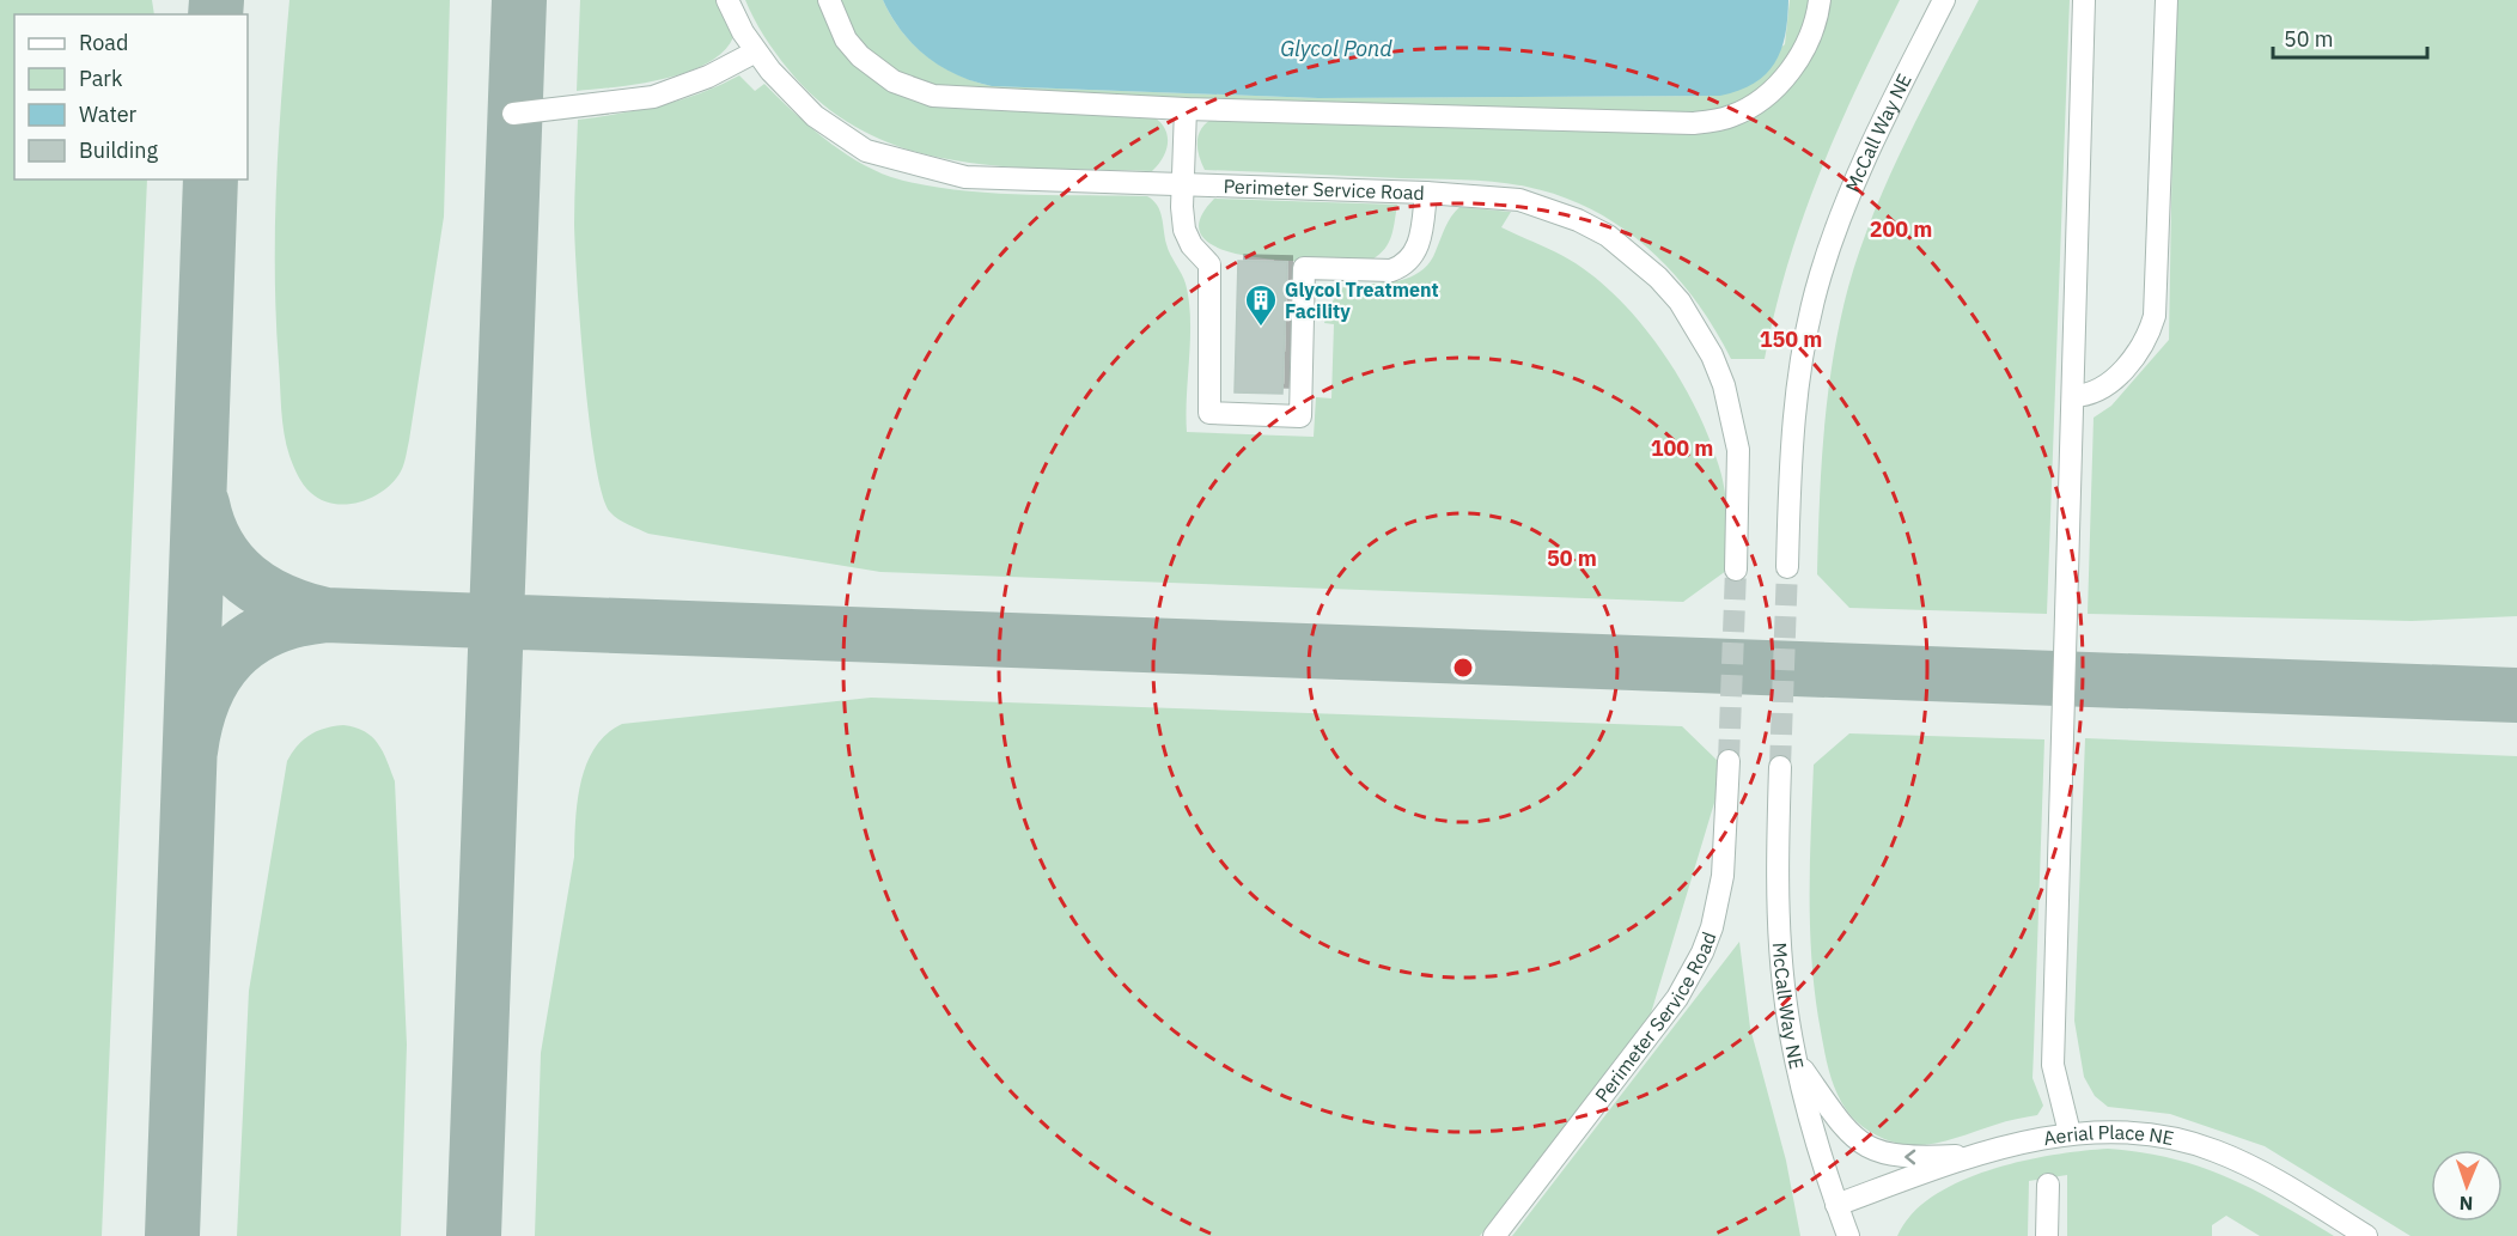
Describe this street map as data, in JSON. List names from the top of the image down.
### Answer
{
  "streets": {
    "street": ["McCall Way NE", "Perimeter Service Road", "Aerial Place NE"]
  },
  "crossings": [
    ["McCall Way NE", "Aerial Place NE"]
  ],
  "water": ["Glycol Pond"],
  "places": {
    "building": ["Glycol Treatment Facility"]
  },
  "legend": [
    "Road",
    "Park",
    "Water",
    "Building"
  ],
  "scale_bar": "50 m",
  "north": "bottom",
  "rings": [
    "200 m",
    "150 m",
    "100 m",
    "50 m"
  ]
}
